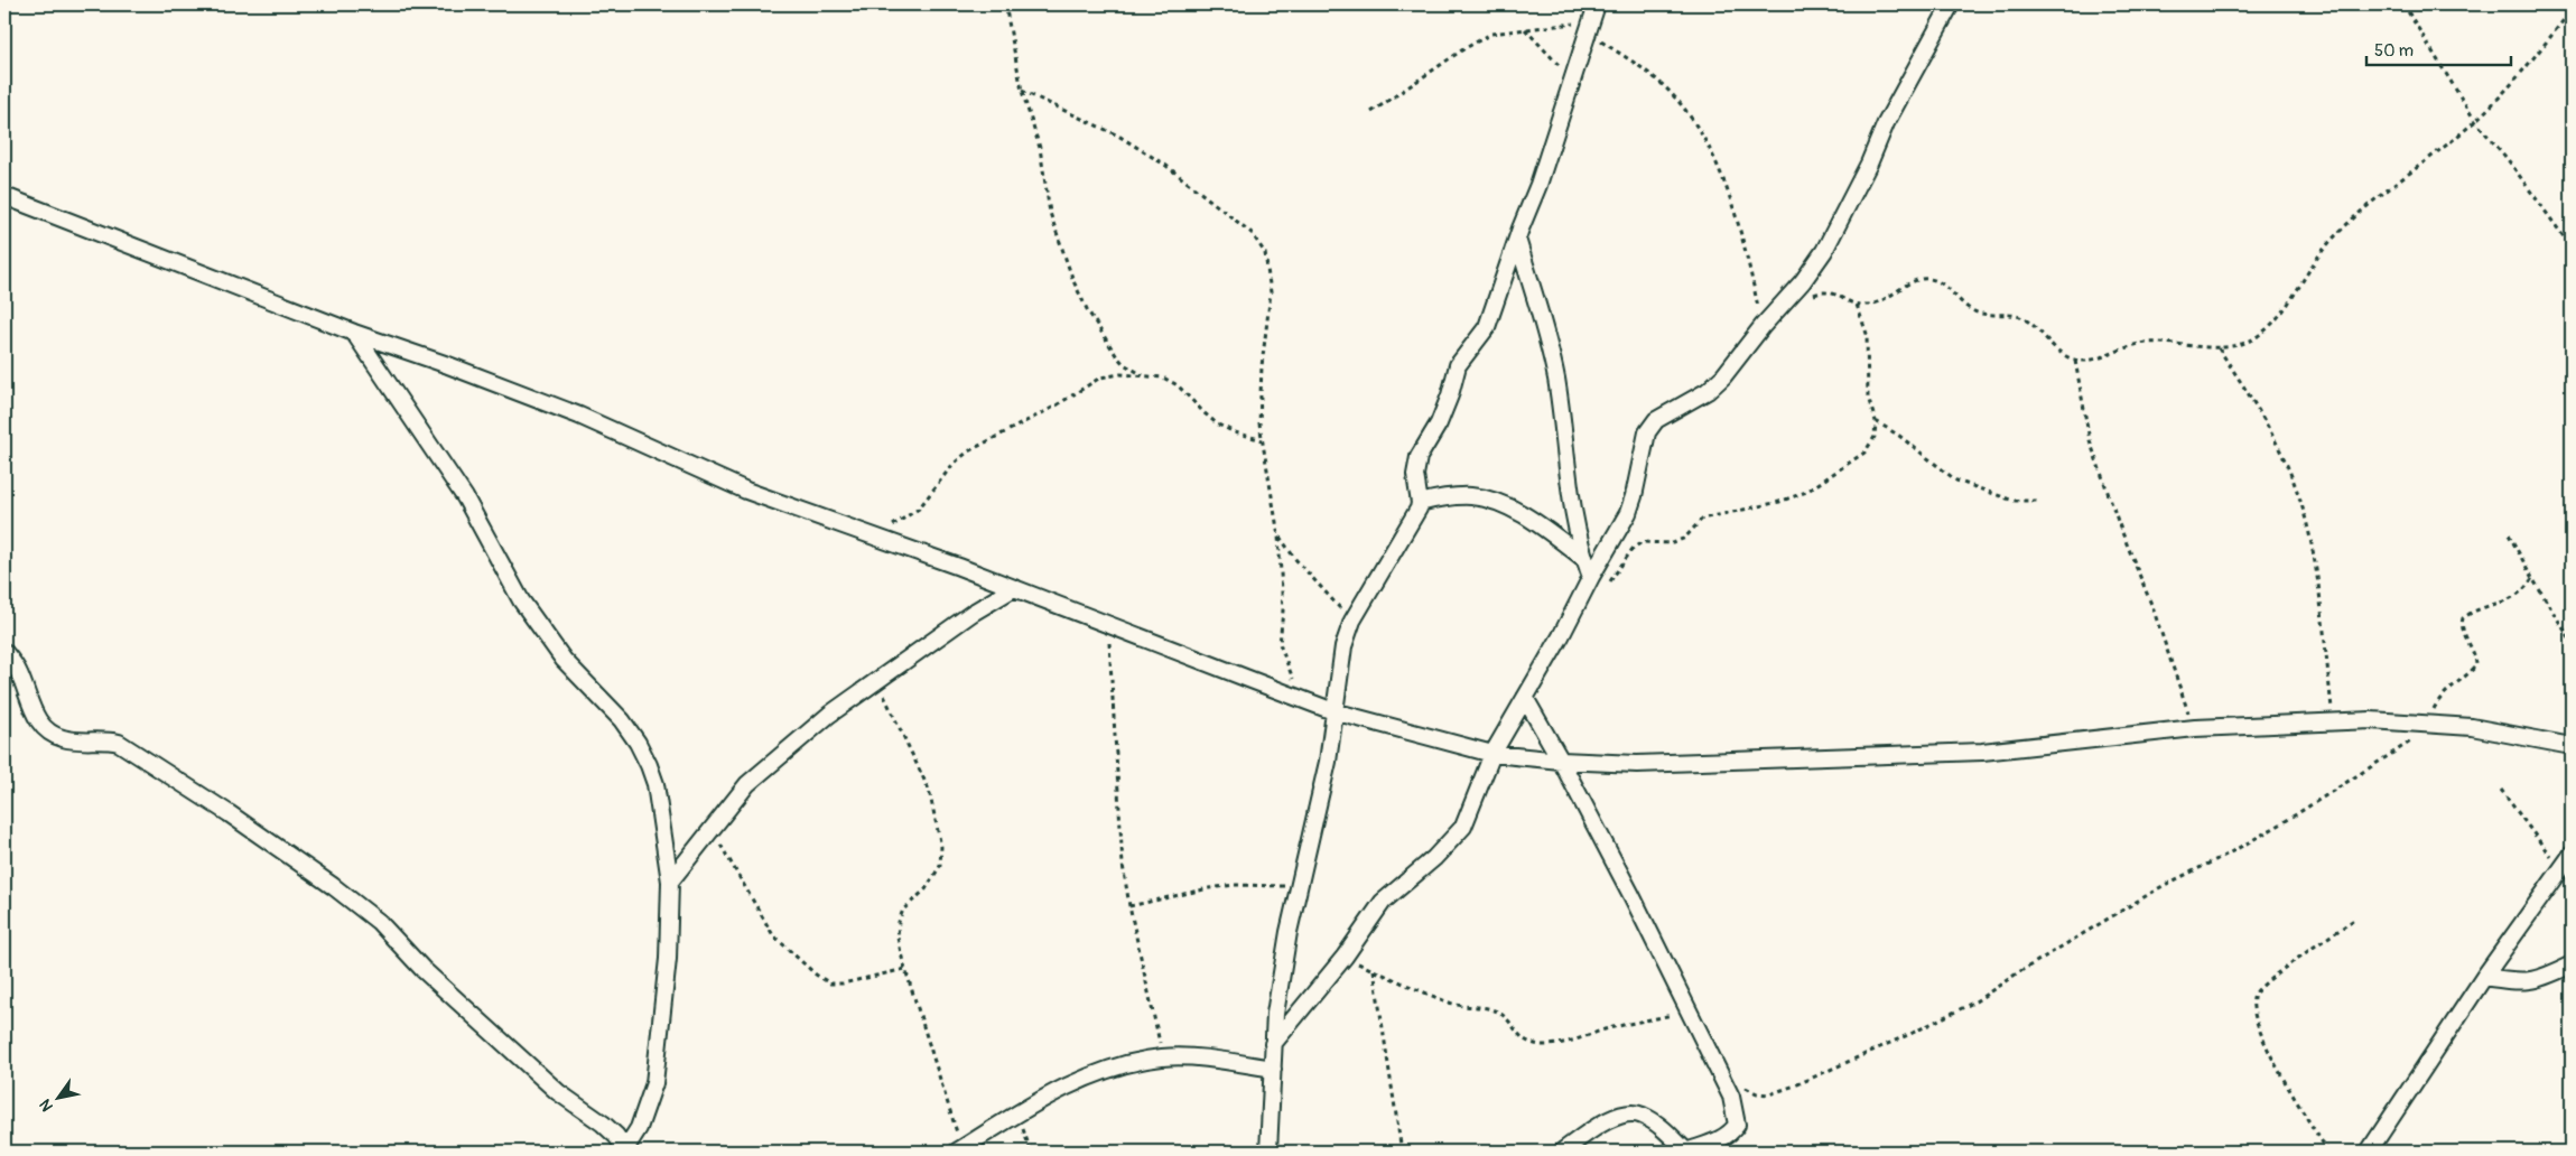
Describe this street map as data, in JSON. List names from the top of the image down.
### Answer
{
  "scale_bar": "50 m",
  "north": "bottom left"
}
